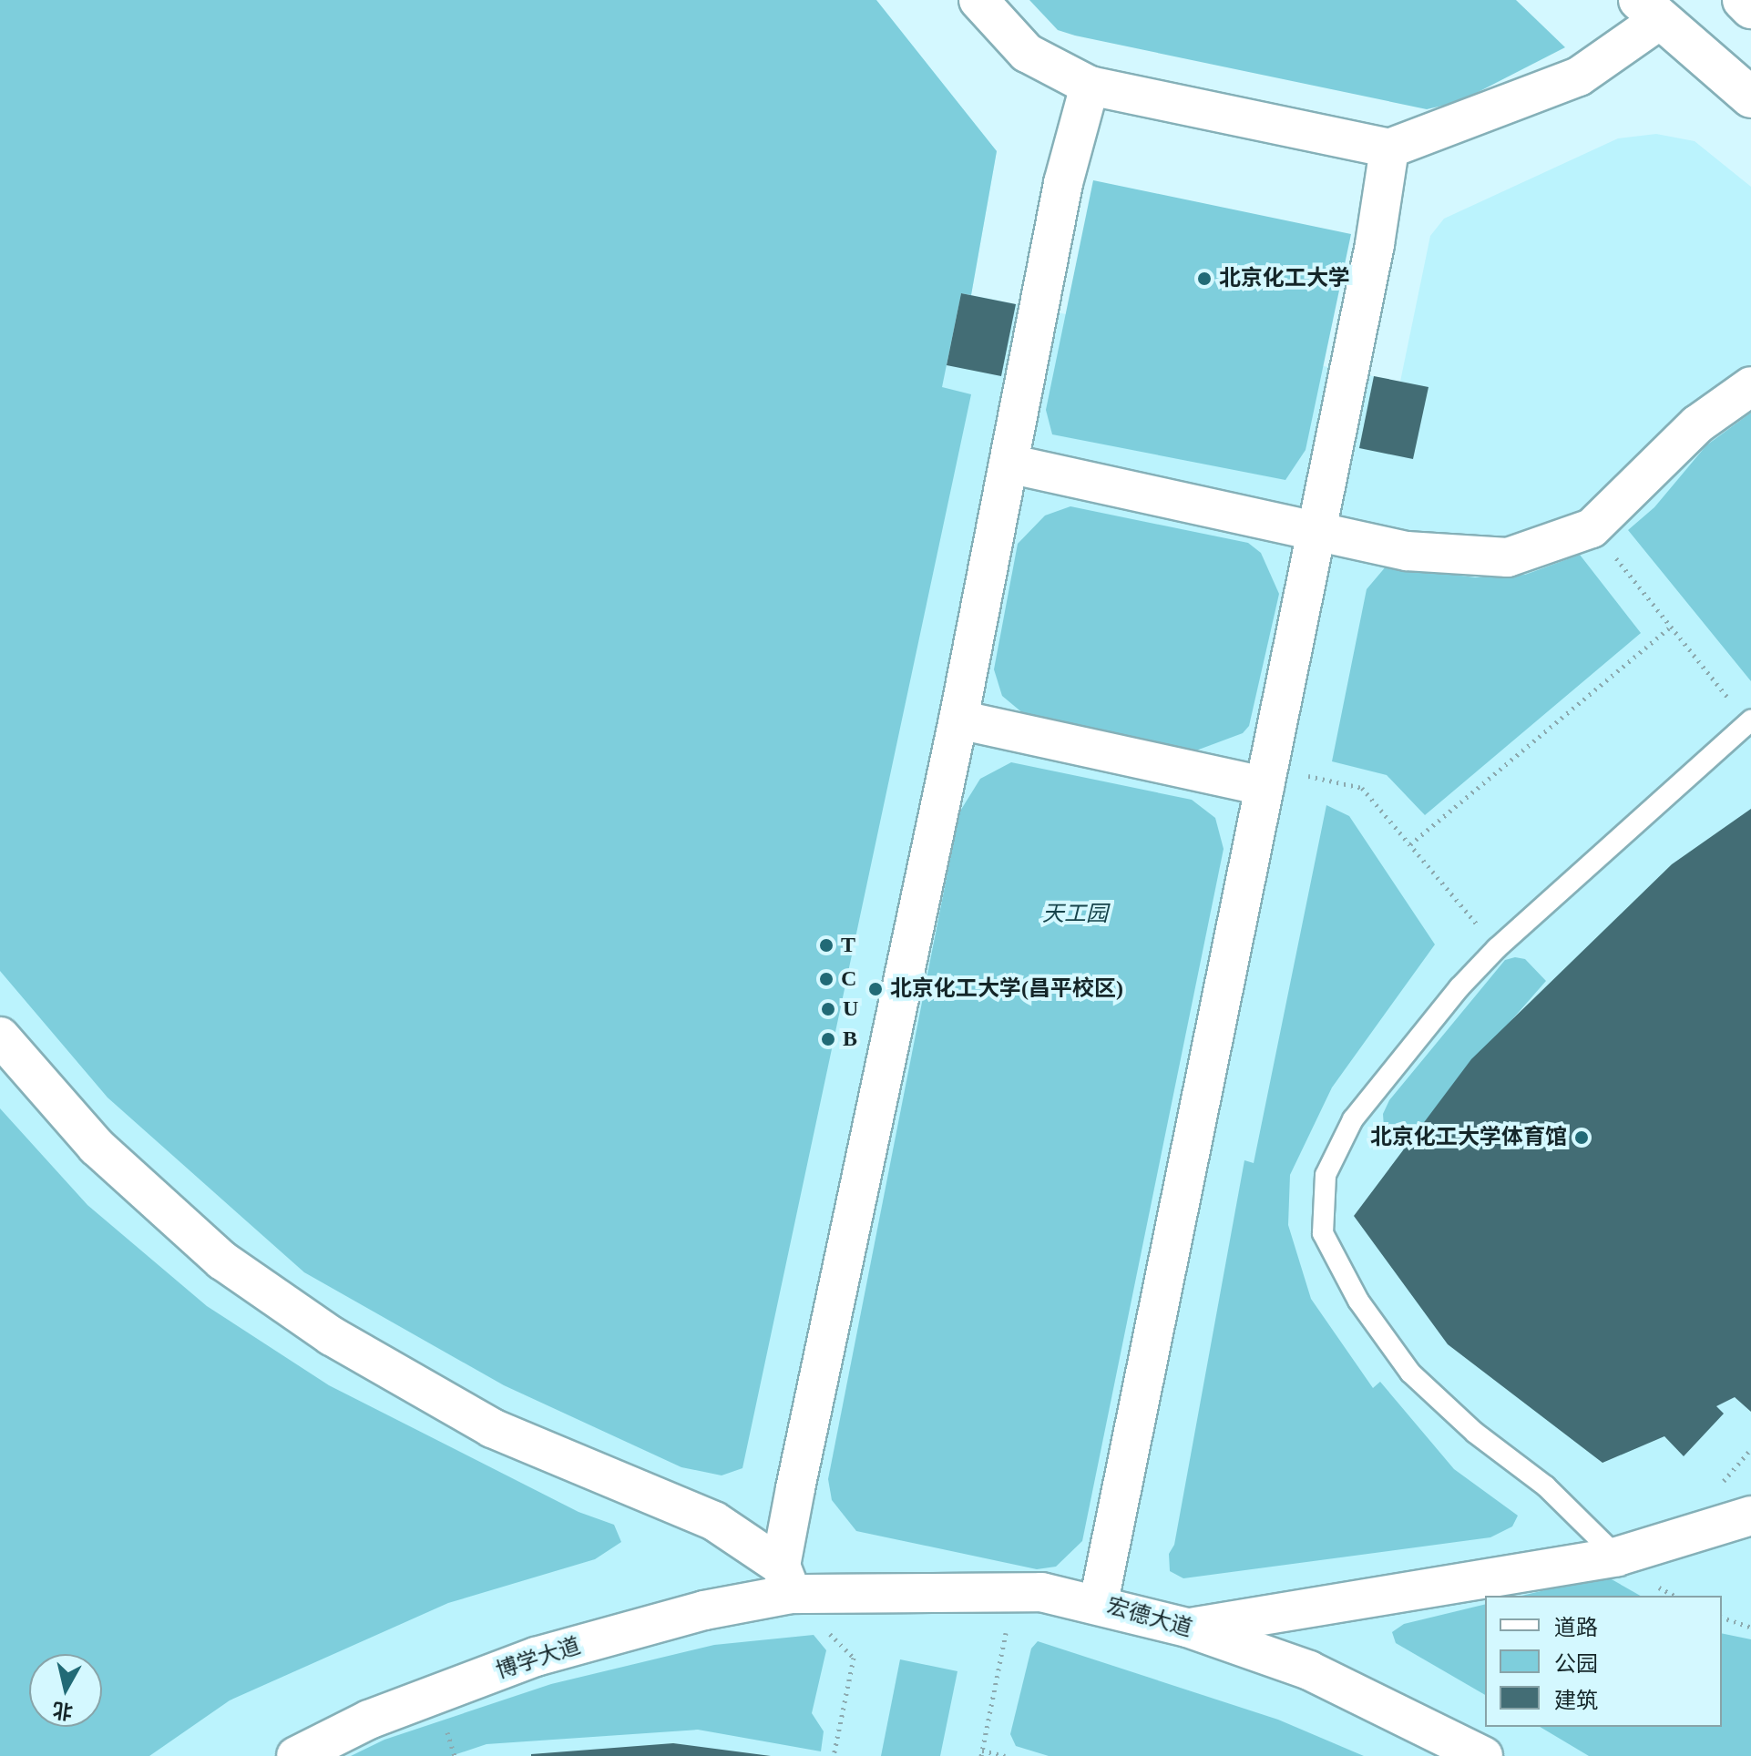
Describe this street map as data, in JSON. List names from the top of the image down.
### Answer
{
  "streets": {
    "street": ["宏德大道", "博学大道"]
  },
  "crossings": [
    ["宏德大道", "博学大道"]
  ],
  "parks": ["天工园"],
  "places": [
    "北京化工大学",
    "T",
    "C",
    "北京化工大学(昌平校区)",
    "U",
    "B",
    "北京化工大学体育馆"
  ],
  "legend": ["道路", "公园", "建筑"],
  "north": "bottom"
}
